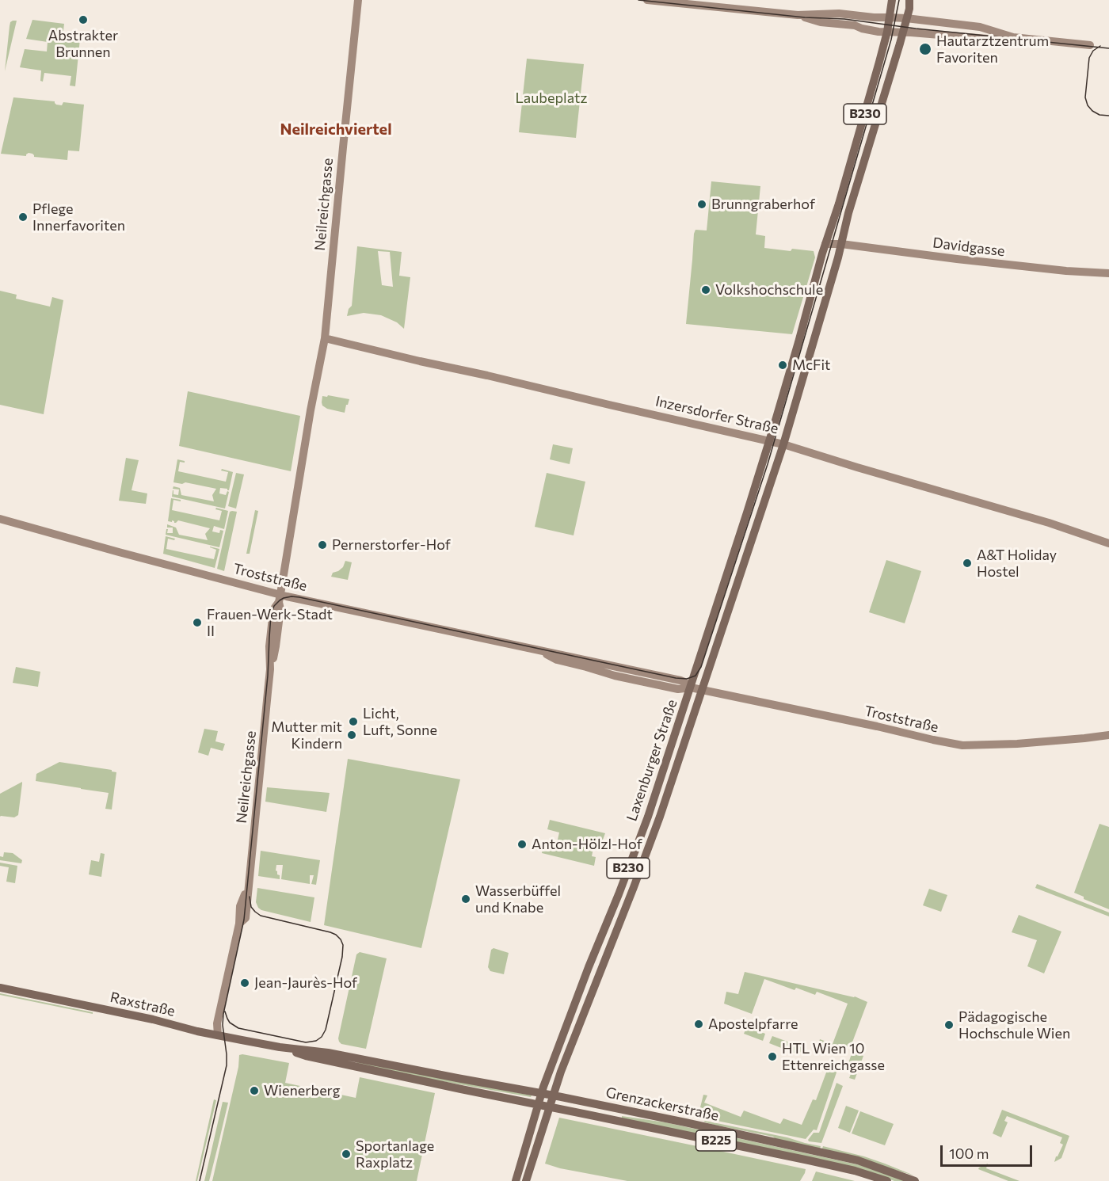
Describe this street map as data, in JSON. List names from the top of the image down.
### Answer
{
  "streets": {
    "main road": [
      "B230",
      "Laxenburger Straße",
      "Raxstraße",
      "Grenzackerstraße",
      "B225"
    ],
    "street": [
      "Neilreichgasse",
      "Davidgasse",
      "Inzersdorfer Straße",
      "Troststraße"
    ]
  },
  "crossings": [
    ["B230", "Davidgasse"],
    ["B230", "Laxenburger Straße"],
    ["Neilreichgasse", "Inzersdorfer Straße"],
    ["Neilreichgasse", "Troststraße"],
    ["Neilreichgasse", "Raxstraße"],
    ["Davidgasse", "Laxenburger Straße"],
    ["Inzersdorfer Straße", "Laxenburger Straße"],
    ["Troststraße", "Laxenburger Straße"],
    ["Laxenburger Straße", "Raxstraße"],
    ["Laxenburger Straße", "Grenzackerstraße"],
    ["Raxstraße", "Grenzackerstraße"]
  ],
  "districts": ["Neilreichviertel"],
  "parks": ["Laubeplatz"],
  "places": [
    "Abstrakter Brunnen",
    "Hautarztzentrum Favoriten",
    "Brunngraberhof",
    "Pflege Innerfavoriten",
    "Volkshochschule",
    "McFit",
    "Pernerstorfer-Hof",
    "A&T Holiday Hostel",
    "Frauen-Werk-Stadt II",
    "Licht, Luft, Sonne",
    "Mutter mit Kindern",
    "Anton-Hölzl-Hof",
    "Wasserbüffel und Knabe",
    "Jean-Jaurès-Hof",
    "Apostelpfarre",
    "Pädagogische Hochschule Wien",
    "HTL Wien 10 Ettenreichgasse",
    "Wienerberg",
    "Sportanlage Raxplatz"
  ],
  "scale_bar": "100 m"
}
